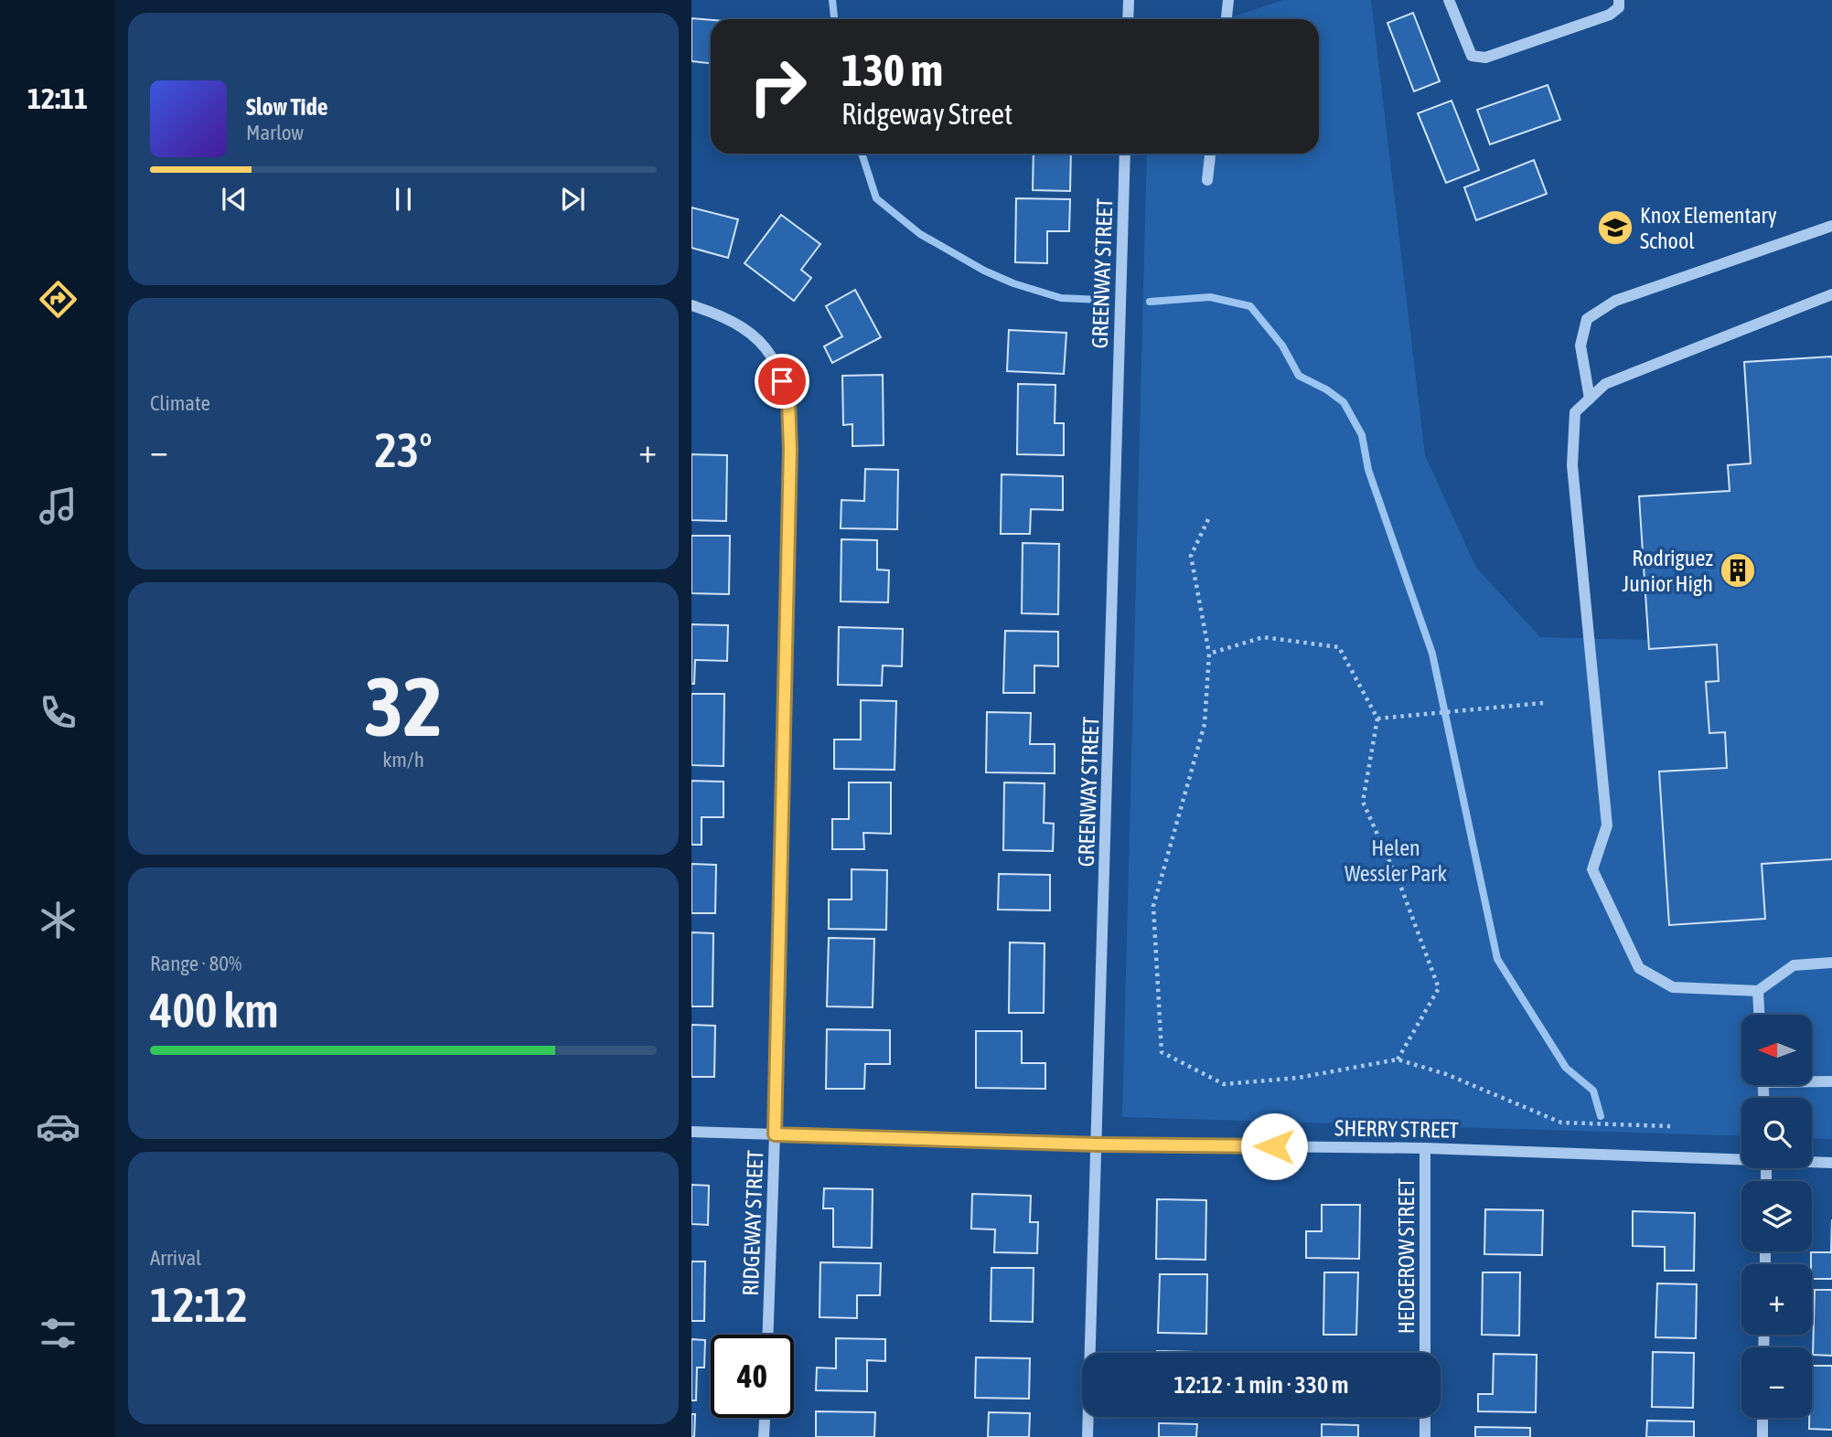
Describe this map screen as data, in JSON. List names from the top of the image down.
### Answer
{
  "streets": {
    "street": [
      "GREENWAY STREET",
      "SHERRY STREET",
      "RIDGEWAY STREET",
      "HEDGEROW STREET"
    ]
  },
  "crossings": [
    ["GREENWAY STREET", "SHERRY STREET"],
    ["SHERRY STREET", "RIDGEWAY STREET"],
    ["SHERRY STREET", "HEDGEROW STREET"]
  ],
  "parks": ["Helen Wessler Park"],
  "places": {
    "school or university": ["Knox Elementary School"],
    "building": ["Rodriguez Junior High"]
  },
  "north": "left",
  "page": {
    "tabs": "12:11",
    "turn": ["130 m", "Ridgeway Street"],
    "song": ["Slow Tide", "Marlow"],
    "tile": [
      "Climate",
      ["32", "km/h"],
      ["Range · 80%", "400 km"],
      ["Arrival", "12:12"]
    ],
    "heat": ["−", "23°", "+"],
    "map_buttons": ["+", "−"],
    "limit": "40",
    "trip": "12:12 · 1 min · 330 m"
  }
}
